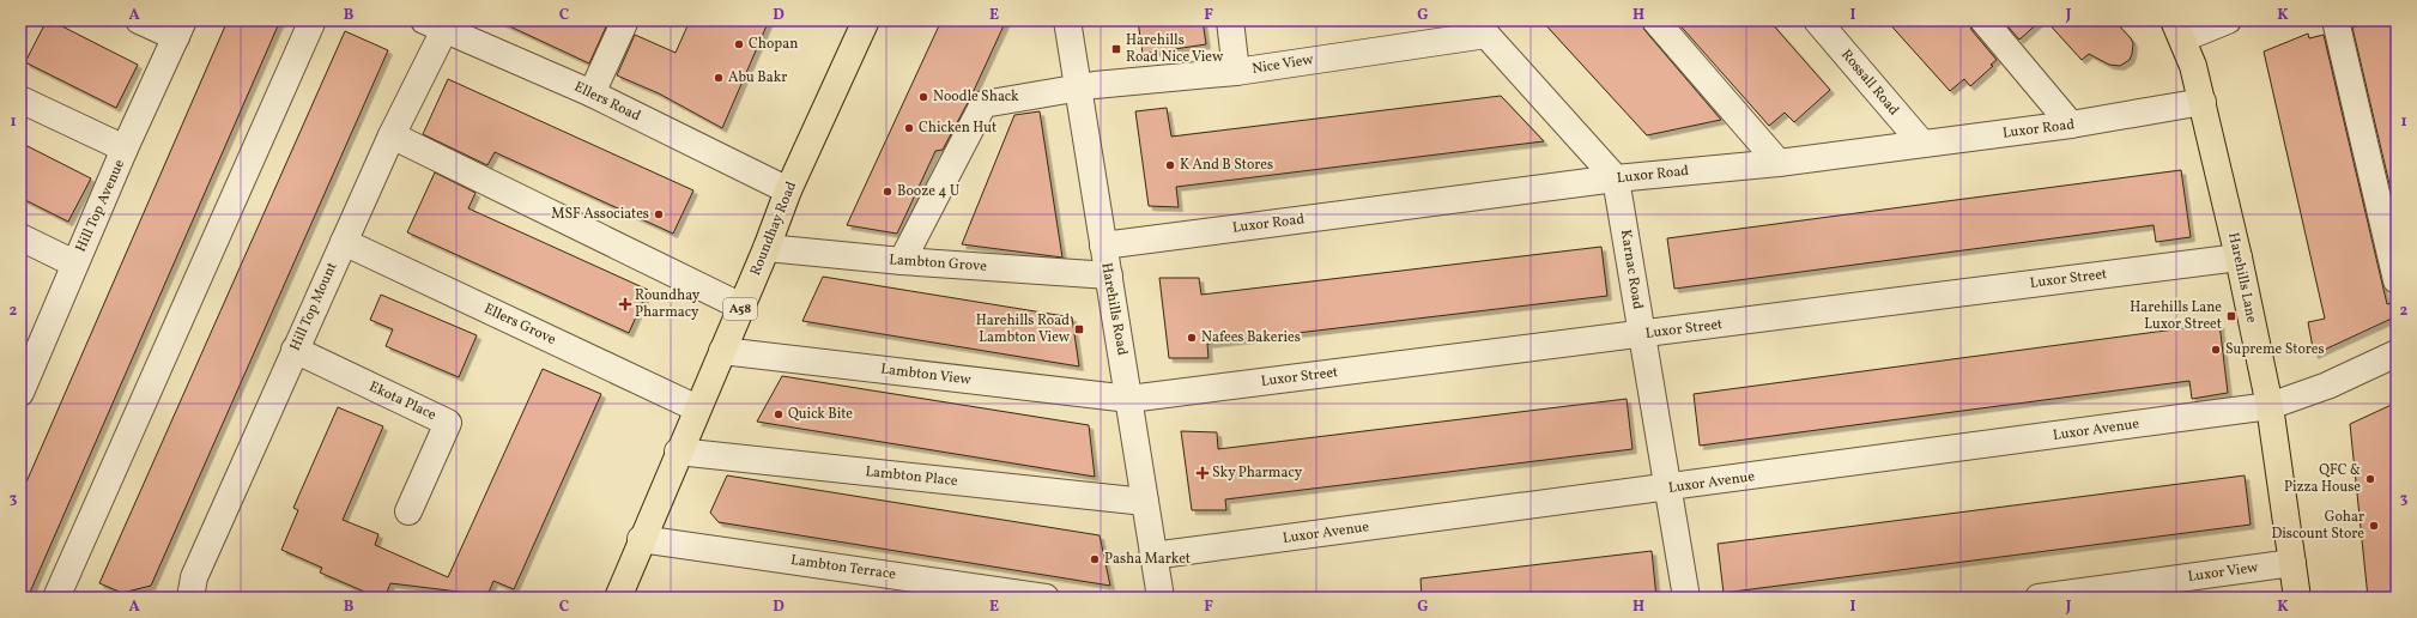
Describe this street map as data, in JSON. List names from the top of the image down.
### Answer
{
  "streets": {
    "main road": ["Roundhay Road", "Harehills Lane", "A58"],
    "street": [
      "Nice View",
      "Rossall Road",
      "Ellers Road",
      "Luxor Road",
      "Hill Top Avenue",
      "Lambton Grove",
      "Karnac Road",
      "Luxor Street",
      "Hill Top Mount",
      "Harehills Road",
      "Ellers Grove",
      "Lambton View",
      "Ekota Place",
      "Luxor Avenue",
      "Lambton Place",
      "Lambton Terrace",
      "Luxor View"
    ]
  },
  "crossings": [
    ["Nice View", "Lambton Grove"],
    ["Nice View", "Harehills Road"],
    ["Rossall Road", "Luxor Road"],
    ["Ellers Road", "Roundhay Road"],
    ["Ellers Road", "Hill Top Mount"],
    ["Luxor Road", "Karnac Road"],
    ["Luxor Road", "Harehills Lane"],
    ["Luxor Road", "Harehills Road"],
    ["Roundhay Road", "Lambton Grove"],
    ["Roundhay Road", "Ellers Grove"],
    ["Roundhay Road", "Lambton View"],
    ["Roundhay Road", "Lambton Place"],
    ["Roundhay Road", "Lambton Terrace"],
    ["Lambton Grove", "Harehills Road"],
    ["Karnac Road", "Luxor Street"],
    ["Karnac Road", "Luxor Avenue"],
    ["Harehills Lane", "Luxor Street"],
    ["Harehills Lane", "Luxor Avenue"],
    ["Harehills Lane", "Luxor View"],
    ["Luxor Street", "Harehills Road"],
    ["Luxor Street", "Lambton View"],
    ["Hill Top Mount", "Ellers Grove"],
    ["Hill Top Mount", "Ekota Place"],
    ["Harehills Road", "Lambton View"],
    ["Harehills Road", "Luxor Avenue"],
    ["Harehills Road", "Lambton Place"]
  ],
  "places": {
    "other": [
      "Chopan",
      "Abu Bakr",
      "Noodle Shack",
      "Chicken Hut",
      "K And B Stores",
      "Booze 4 U",
      "MSF Associates",
      "Nafees Bakeries",
      "Supreme Stores",
      "Quick Bite",
      "QFC & Pizza House",
      "Gohar Discount Store",
      "Pasha Market"
    ],
    "transit": ["Harehills Road Nice View", "Harehills Lane Luxor Street", "Harehills Road Lambton View"],
    "health": ["Roundhay Pharmacy", "Sky Pharmacy"]
  },
  "grid": {
    "columns": [
      "A",
      "B",
      "C",
      "D",
      "E",
      "F",
      "G",
      "H",
      "I",
      "J",
      "K"
    ],
    "rows": ["1", "2", "3"]
  }
}
